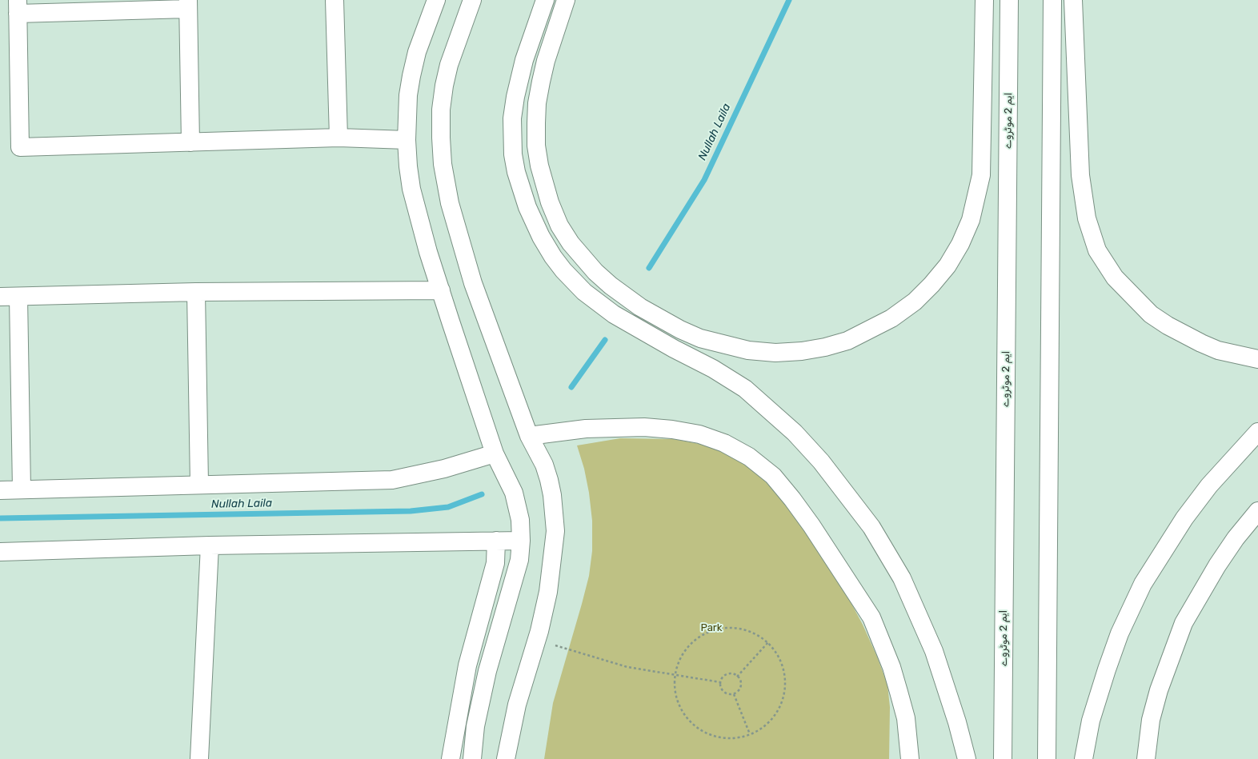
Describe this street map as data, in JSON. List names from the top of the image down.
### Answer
{
  "streets": {
    "main road": ["ایم 2 موٹروے"]
  },
  "water": ["Nullah Laila"],
  "parks": ["Park"]
}
